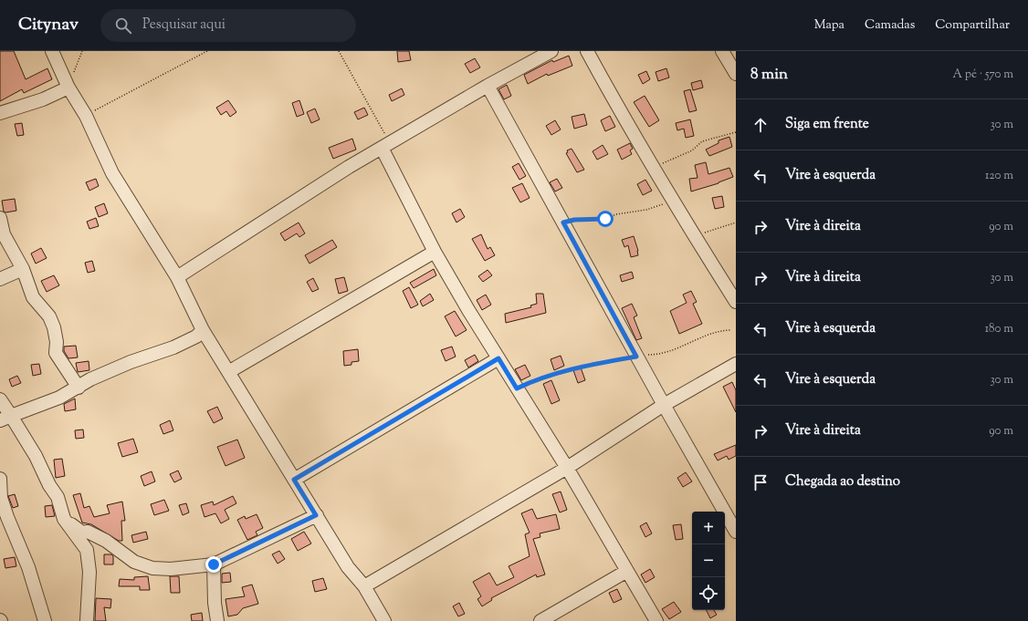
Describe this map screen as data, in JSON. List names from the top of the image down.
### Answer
{
  "page": {
    "header": "Citynav",
    "search": "Pesquisar aqui",
    "nav": ["Mapa", "Camadas", "Compartilhar"],
    "heading": ["8 min", "A pé · 570 m"],
    "list": [
      ["Siga em frente", "30 m"],
      ["Vire à esquerda", "120 m"],
      ["Vire à direita", "90 m"],
      ["Vire à direita", "30 m"],
      ["Vire à esquerda", "180 m"],
      ["Vire à esquerda", "30 m"],
      ["Vire à direita", "90 m"],
      "Chegada ao destino"
    ],
    "map_buttons": ["+", "−"]
  }
}
